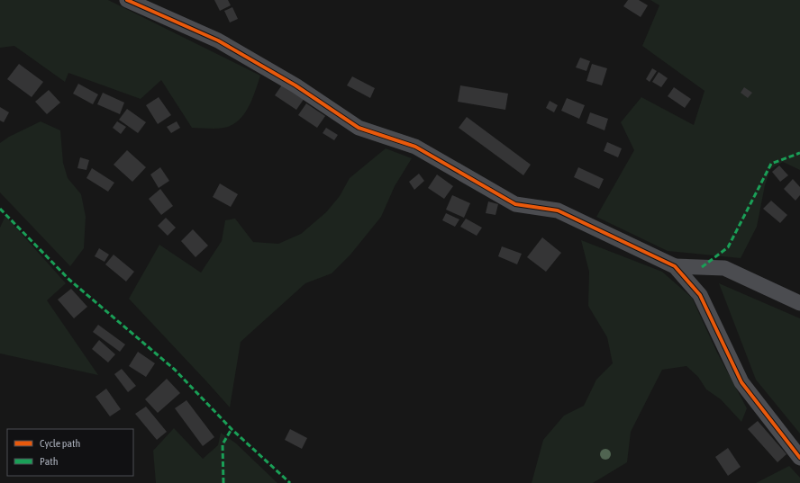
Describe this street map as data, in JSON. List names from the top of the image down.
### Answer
{
  "legend": ["Cycle path", "Path"]
}
